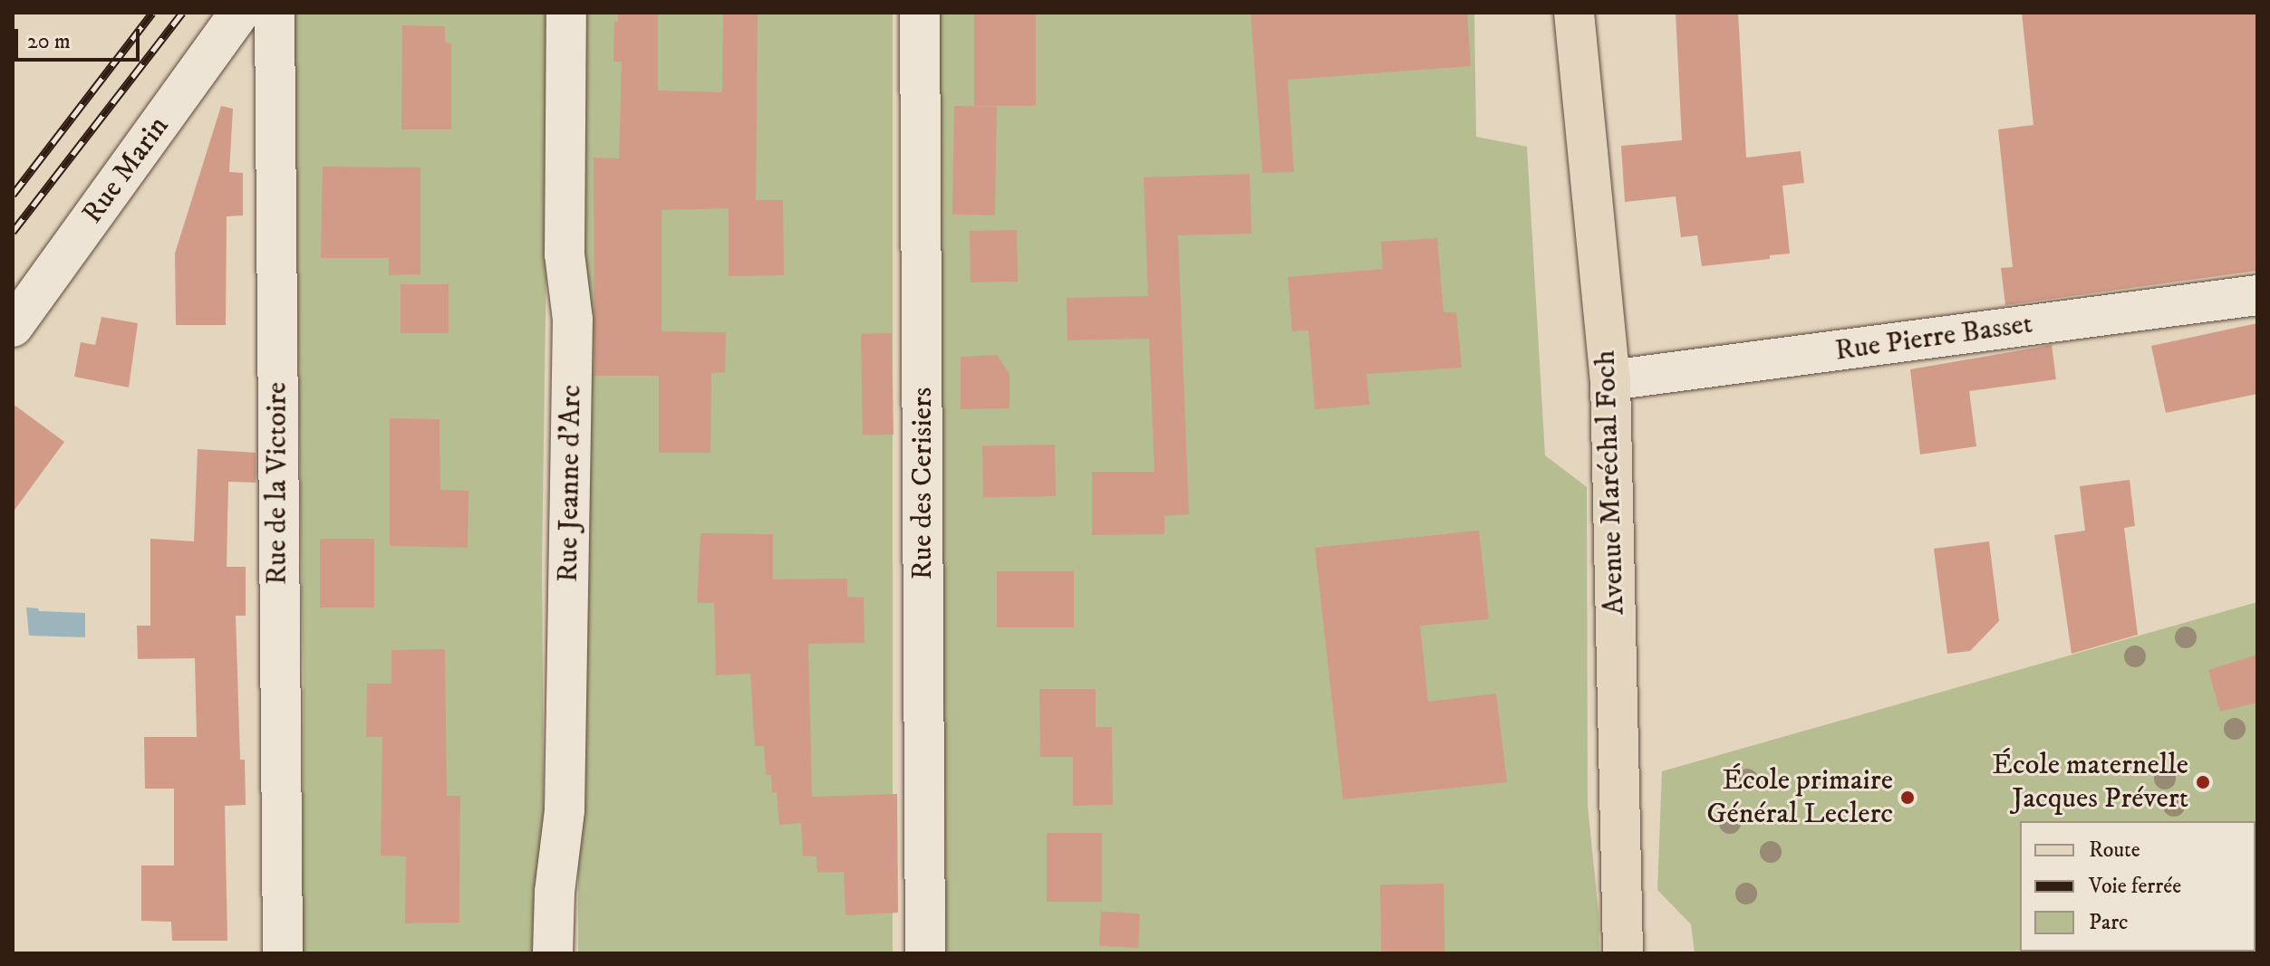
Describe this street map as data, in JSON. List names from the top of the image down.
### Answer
{
  "streets": {
    "main road": ["Avenue Maréchal Foch"],
    "street": [
      "Rue Marin",
      "Rue Pierre Basset",
      "Rue de la Victoire",
      "Rue Jeanne d'Arc",
      "Rue des Cerisiers"
    ]
  },
  "crossings": [
    ["Rue Pierre Basset", "Avenue Maréchal Foch"]
  ],
  "places": ["École maternelle Jacques Prévert", "École primaire Général Leclerc"],
  "legend": ["Route", "Voie ferrée", "Parc"],
  "scale_bar": "20 m"
}
